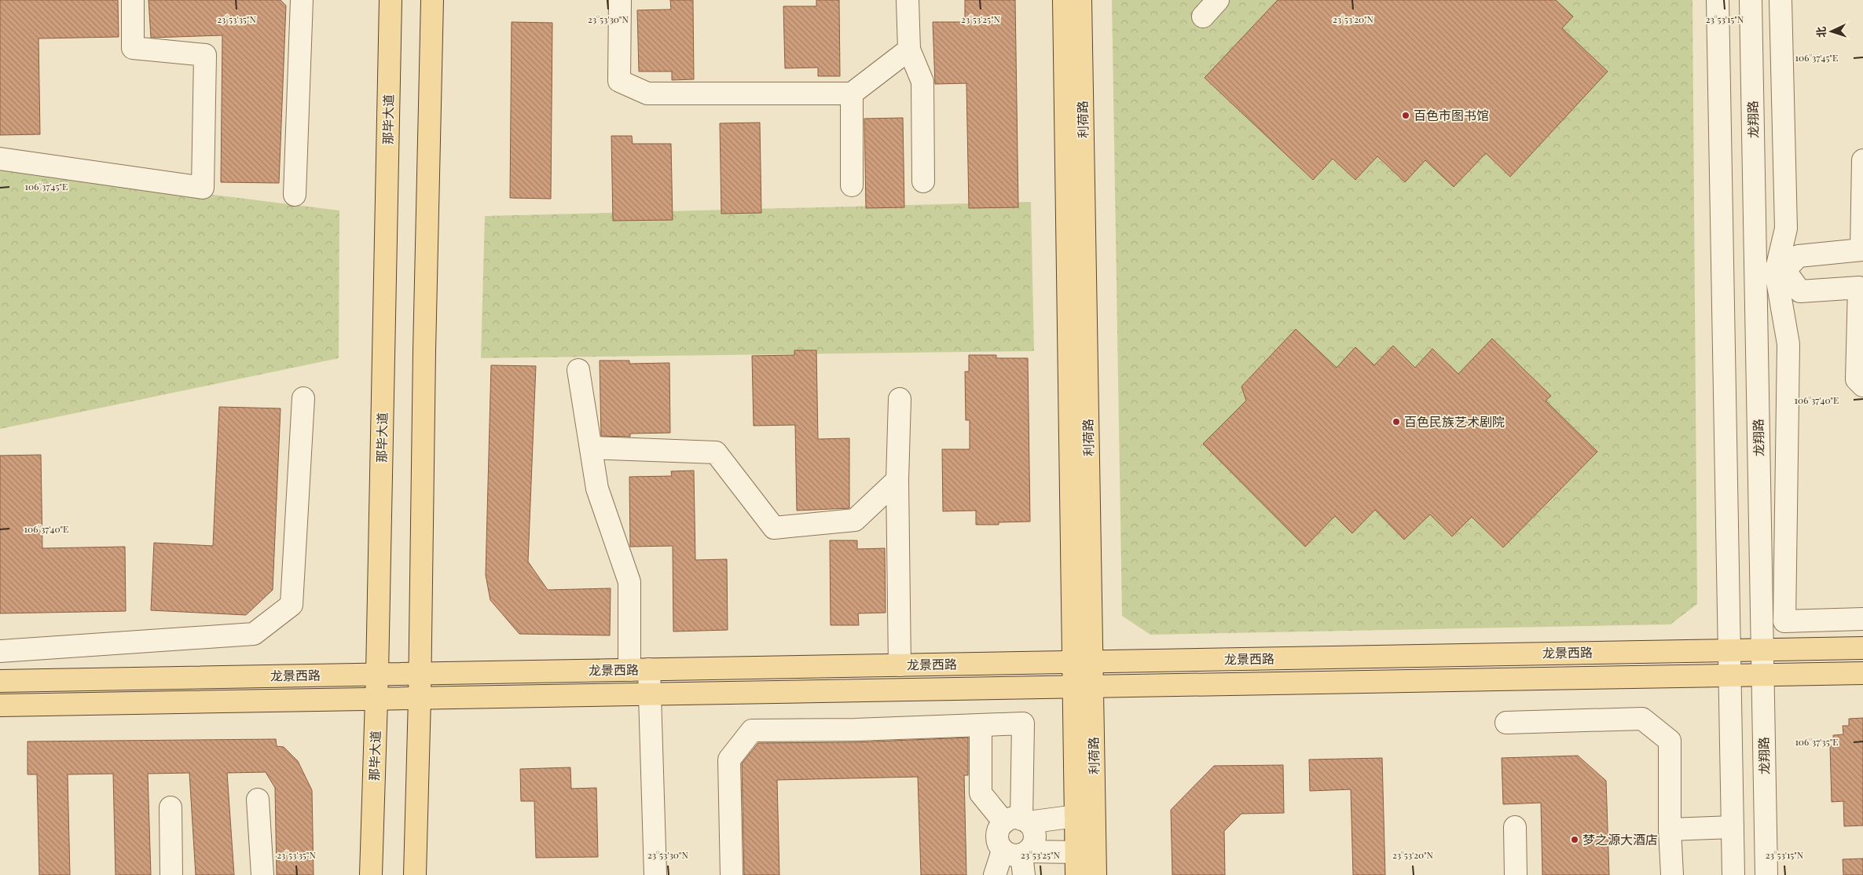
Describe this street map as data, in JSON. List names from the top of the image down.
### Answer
{
  "streets": {
    "main road": ["那毕大道", "利荷路", "龙景西路"],
    "street": ["龙翔路"]
  },
  "crossings": [
    ["那毕大道", "龙景西路"],
    ["利荷路", "龙景西路"],
    ["龙翔路", "龙景西路"]
  ],
  "places": ["百色市图书馆", "百色民族艺术剧院", "梦之源大酒店"],
  "north": "left",
  "coordinates": [
    "23°53'35\"N",
    "23°53'30\"N",
    "23°53'25\"N",
    "23°53'20\"N",
    "23°53'15\"N",
    "106°37'45\"E",
    "106°37'40\"E",
    "106°37'35\"E"
  ]
}
